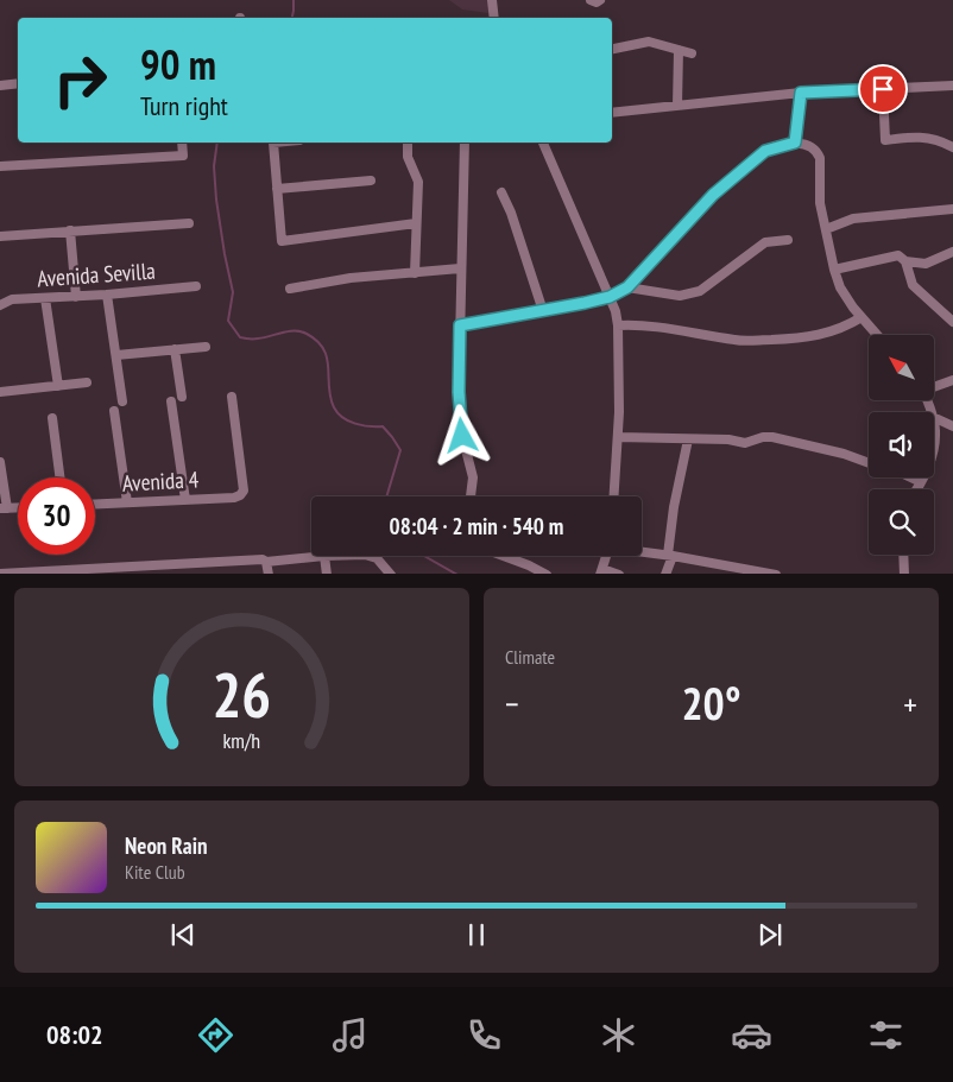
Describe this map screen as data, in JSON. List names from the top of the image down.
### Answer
{
  "streets": {
    "street": ["Avenida Sevilla", "Avenida 4"]
  },
  "north": "top left",
  "page": {
    "turn": ["90 m", "Turn right"],
    "limit": "30",
    "trip": "08:04 · 2 min · 540 m",
    "tile": "Climate",
    "heat": ["−", "20°", "+"],
    "song": ["Neon Rain", "Kite Club"],
    "tabs": "08:02",
    "gauge": ["26", "km/h"]
  }
}
